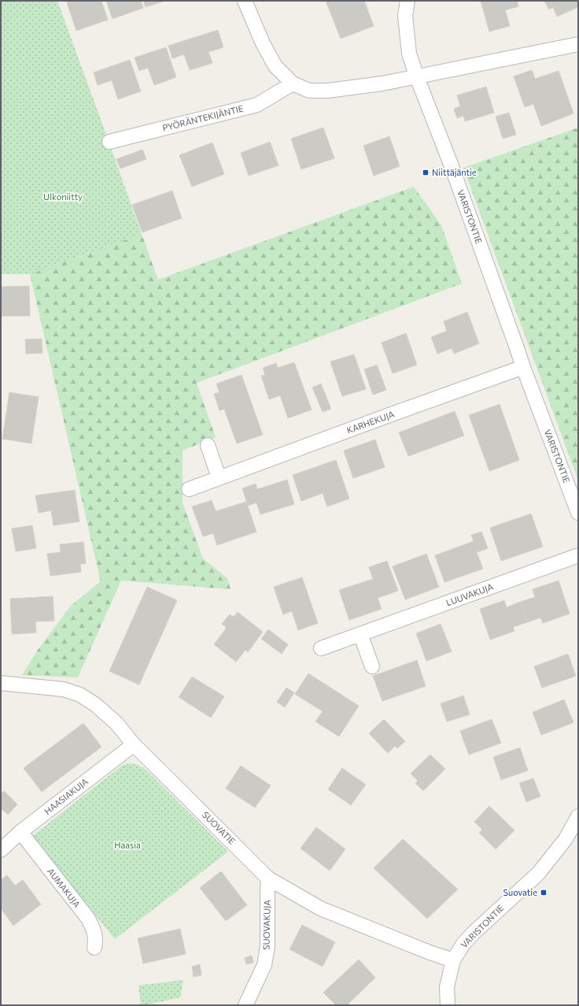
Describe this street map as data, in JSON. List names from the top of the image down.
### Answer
{
  "streets": {
    "street": [
      "PYÖRÄNTEKIJÄNTIE",
      "VARISTONTIE",
      "KARHEKUJA",
      "LUUVAKUJA",
      "HAASIAKUJA",
      "SUOVATIE",
      "AUMAKUJA",
      "SUOVAKUJA"
    ]
  },
  "crossings": [
    ["VARISTONTIE", "KARHEKUJA"],
    ["VARISTONTIE", "SUOVATIE"],
    ["HAASIAKUJA", "SUOVATIE"],
    ["HAASIAKUJA", "AUMAKUJA"],
    ["SUOVATIE", "SUOVAKUJA"]
  ],
  "parks": ["Ulkoniitty", "Haasia"],
  "places": {
    "transit": ["Niittäjäntie", "Suovatie"]
  }
}
